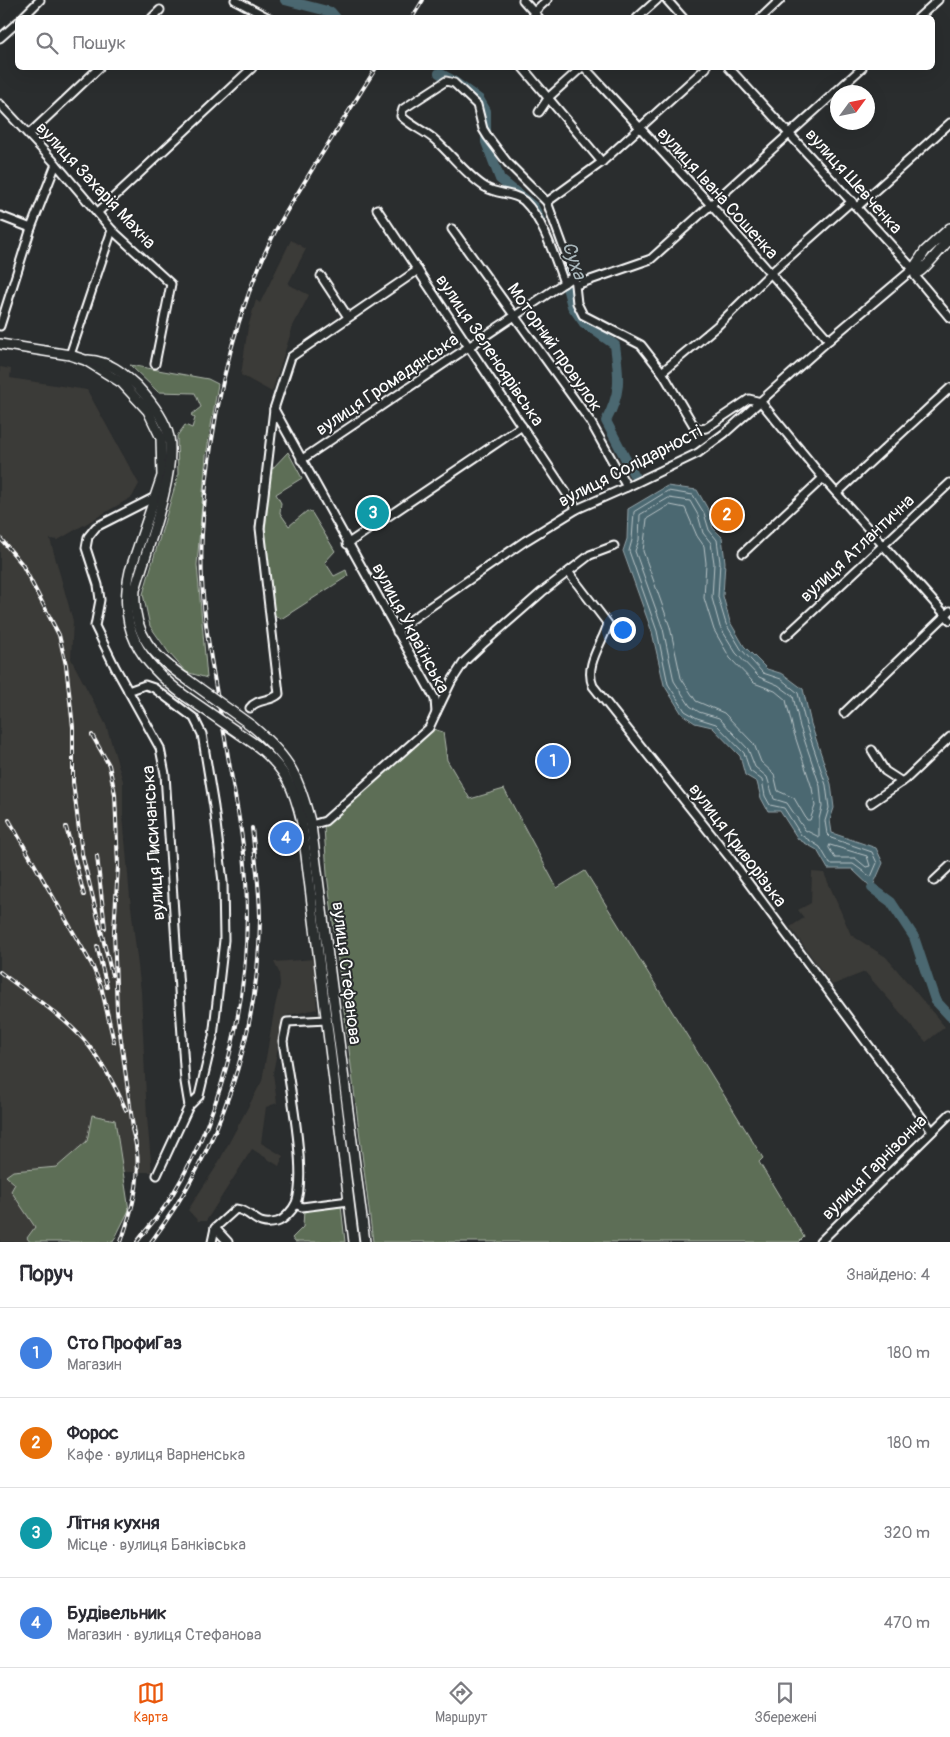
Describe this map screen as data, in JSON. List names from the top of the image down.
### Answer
{
  "streets": {
    "main road": ["вулиця Солідарності", "вулиця Стефанова"],
    "street": [
      "вулиця Шевченка",
      "вулиця Захарія Махна",
      "вулиця Івана Сошенка",
      "Моторний провулок",
      "вулиця Зеленоярівська",
      "вулиця Громадянська",
      "вулиця Атлантична",
      "вулиця Українська",
      "вулиця Лисичанська",
      "вулиця Криворізька",
      "вулиця Гарнізонна"
    ]
  },
  "crossings": [
    ["вулиця Шевченка", "вулиця Солідарності"],
    ["вулиця Івана Сошенка", "вулиця Солідарності"],
    ["Моторний провулок", "вулиця Громадянська"],
    ["Моторний провулок", "вулиця Солідарності"],
    ["вулиця Зеленоярівська", "вулиця Громадянська"],
    ["вулиця Зеленоярівська", "вулиця Солідарності"],
    ["вулиця Громадянська", "вулиця Українська"],
    ["вулиця Солідарності", "вулиця Українська"],
    ["вулиця Українська", "вулиця Стефанова"],
    ["вулиця Лисичанська", "вулиця Стефанова"],
    ["вулиця Криворізька", "вулиця Гарнізонна"]
  ],
  "water": ["Суха"],
  "north": "top right",
  "page": {
    "search": "Пошук",
    "pins": [
      "3",
      "2",
      "1",
      "4"
    ],
    "heading": ["Поруч", "Знайдено: 4"],
    "list": [
      {
        "mark": "1",
        "name": "Сто ПрофиГаз",
        "note": "Магазин",
        "value": "180 m"
      },
      {
        "mark": "2",
        "name": "Форос",
        "note": "Кафе · вулиця Варненська",
        "value": "180 m"
      },
      {
        "mark": "3",
        "name": "Літня кухня",
        "note": "Місце · вулиця Банківська",
        "value": "320 m"
      },
      {
        "mark": "4",
        "name": "Будівельник",
        "note": "Магазин · вулиця Стефанова",
        "value": "470 m"
      }
    ],
    "nav": ["Карта", "Маршрут", "Збережені"]
  }
}
